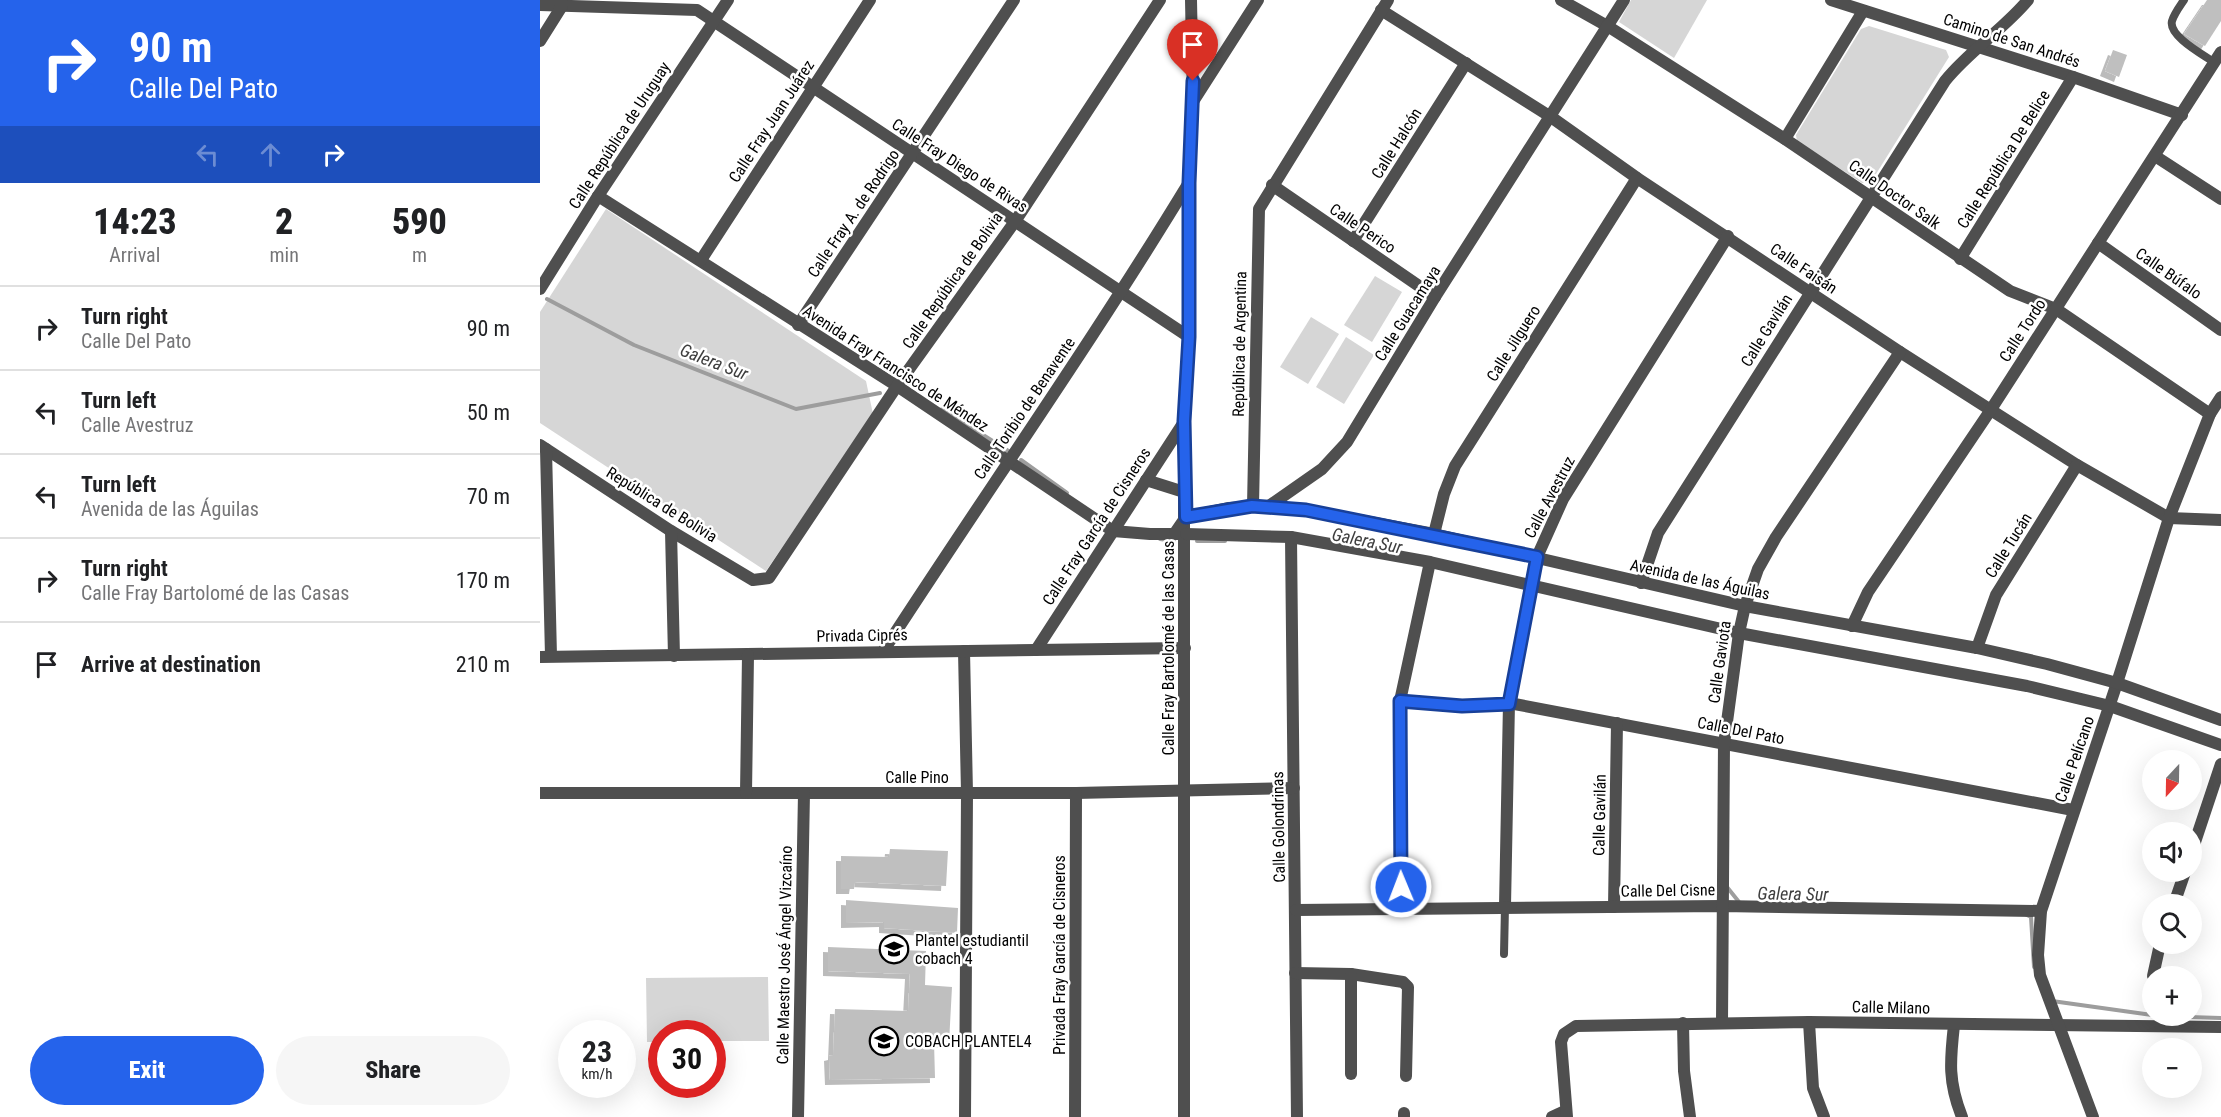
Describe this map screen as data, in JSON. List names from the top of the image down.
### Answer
{
  "streets": {
    "street": [
      "Camino de San Andrés",
      "Calle Fray Juan Juárez",
      "Calle República de Uruguay",
      "Calle Halcón",
      "Calle República De Belice",
      "Calle Fray Diego de Rivas",
      "Calle Doctor Salk",
      "Calle Fray A. de Rodrigo",
      "Calle Perico",
      "Calle Faisán",
      "Calle Búfalo",
      "Calle República de Bolivia",
      "Calle Guacamaya",
      "Calle Gavilán",
      "Calle Tordo",
      "Calle Jilguero",
      "República de Argentina",
      "Avenida Fray Francisco de Méndez",
      "Calle Toribio de Benavente",
      "Calle Avestruz",
      "República de Bolivia",
      "Calle Fray García de Cisneros",
      "Calle Tucán",
      "Avenida de las Águilas",
      "Privada Ciprés",
      "Calle Fray Bartolomé de las Casas",
      "Calle Gaviota",
      "Calle Del Pato",
      "Calle Pelícano",
      "Calle Pino",
      "Calle Golondrinas",
      "Calle Del Cisne",
      "Calle Maestro José Ángel Vizcaíno",
      "Privada Fray García de Cisneros",
      "Calle Milano"
    ]
  },
  "crossings": [
    ["Camino de San Andrés", "Calle República De Belice"],
    ["Camino de San Andrés", "Calle Gavilán"],
    ["Camino de San Andrés", "Calle Tordo"],
    ["Calle Fray Juan Juárez", "Calle Fray Diego de Rivas"],
    ["Calle Fray Juan Juárez", "Avenida Fray Francisco de Méndez"],
    ["Calle República de Uruguay", "Calle Fray Diego de Rivas"],
    ["Calle República de Uruguay", "Avenida Fray Francisco de Méndez"],
    ["Calle Halcón", "Calle Perico"],
    ["Calle Halcón", "Calle Faisán"],
    ["Calle República De Belice", "Calle Doctor Salk"],
    ["Calle Fray Diego de Rivas", "Calle Fray A. de Rodrigo"],
    ["Calle Fray Diego de Rivas", "Calle República de Bolivia"],
    ["Calle Fray Diego de Rivas", "Calle Toribio de Benavente"],
    ["Calle Fray Diego de Rivas", "Calle Fray Bartolomé de las Casas"],
    ["Calle Doctor Salk", "Calle Guacamaya"],
    ["Calle Doctor Salk", "Calle Gavilán"],
    ["Calle Doctor Salk", "Calle Tordo"],
    ["Calle Doctor Salk", "Calle Pelícano"],
    ["Calle Fray A. de Rodrigo", "Avenida Fray Francisco de Méndez"],
    ["Calle Perico", "Calle Guacamaya"],
    ["Calle Perico", "República de Argentina"],
    ["Calle Faisán", "Calle Guacamaya"],
    ["Calle Faisán", "Calle Gavilán"],
    ["Calle Faisán", "Calle Tordo"],
    ["Calle Faisán", "Calle Jilguero"],
    ["Calle Faisán", "República de Argentina"],
    ["Calle Faisán", "Calle Avestruz"],
    ["Calle Faisán", "Calle Tucán"],
    ["Calle Faisán", "Calle Gaviota"],
    ["Calle Faisán", "Calle Pelícano"],
    ["Calle Búfalo", "Calle Tordo"],
    ["Calle República de Bolivia", "Avenida Fray Francisco de Méndez"],
    ["Calle República de Bolivia", "República de Bolivia"],
    ["Calle Guacamaya", "Avenida de las Águilas"],
    ["Calle Gavilán", "Avenida de las Águilas"],
    ["Calle Gavilán", "Calle Del Pato"],
    ["Calle Gavilán", "Calle Del Cisne"],
    ["Calle Tordo", "Avenida de las Águilas"],
    ["Calle Jilguero", "Avenida de las Águilas"],
    ["República de Argentina", "Avenida de las Águilas"],
    ["Avenida Fray Francisco de Méndez", "Calle Toribio de Benavente"],
    ["Avenida Fray Francisco de Méndez", "Calle Fray García de Cisneros"],
    ["Avenida Fray Francisco de Méndez", "Calle Fray Bartolomé de las Casas"],
    ["Calle Toribio de Benavente", "Privada Ciprés"],
    ["Calle Toribio de Benavente", "Calle Fray Bartolomé de las Casas"],
    ["Calle Avestruz", "Avenida de las Águilas"],
    ["Calle Avestruz", "Calle Del Pato"],
    ["Calle Avestruz", "Calle Del Cisne"],
    ["Calle Fray García de Cisneros", "Privada Ciprés"],
    ["Calle Fray García de Cisneros", "Calle Fray Bartolomé de las Casas"],
    ["Calle Tucán", "Avenida de las Águilas"],
    ["Avenida de las Águilas", "Calle Fray Bartolomé de las Casas"],
    ["Avenida de las Águilas", "Calle Gaviota"],
    ["Avenida de las Águilas", "Calle Pelícano"],
    ["Privada Ciprés", "Calle Fray Bartolomé de las Casas"],
    ["Calle Fray Bartolomé de las Casas", "Calle Pino"],
    ["Calle Gaviota", "Calle Del Pato"],
    ["Calle Gaviota", "Calle Del Cisne"],
    ["Calle Gaviota", "Calle Milano"],
    ["Calle Del Pato", "Calle Pelícano"],
    ["Calle Pelícano", "Calle Del Cisne"],
    ["Calle Pelícano", "Calle Milano"],
    ["Calle Pino", "Calle Golondrinas"],
    ["Calle Pino", "Calle Maestro José Ángel Vizcaíno"],
    ["Calle Pino", "Privada Fray García de Cisneros"],
    ["Calle Golondrinas", "Calle Del Cisne"]
  ],
  "water": ["Galera Sur"],
  "places": {
    "school or university": ["Plantel estudiantil cobach 4", "COBACH PLANTEL4"]
  },
  "north": "bottom",
  "page": {
    "turn": ["90 m", "Calle Del Pato"],
    "eta": [
      "14:23",
      "Arrival",
      "2",
      "min",
      "590",
      "m"
    ],
    "list": [
      {
        "name": "Turn right",
        "note": "Calle Del Pato",
        "value": "90 m"
      },
      {
        "name": "Turn left",
        "note": "Calle Avestruz",
        "value": "50 m"
      },
      {
        "name": "Turn left",
        "note": "Avenida de las Águilas",
        "value": "70 m"
      },
      {
        "name": "Turn right",
        "note": "Calle Fray Bartolomé de las Casas",
        "value": "170 m"
      },
      {
        "name": "Arrive at destination",
        "value": "210 m"
      }
    ],
    "map_buttons": ["+", "−"],
    "speed": "23 km/h",
    "limit": "30",
    "buttons": ["Exit", "Share"]
  }
}
